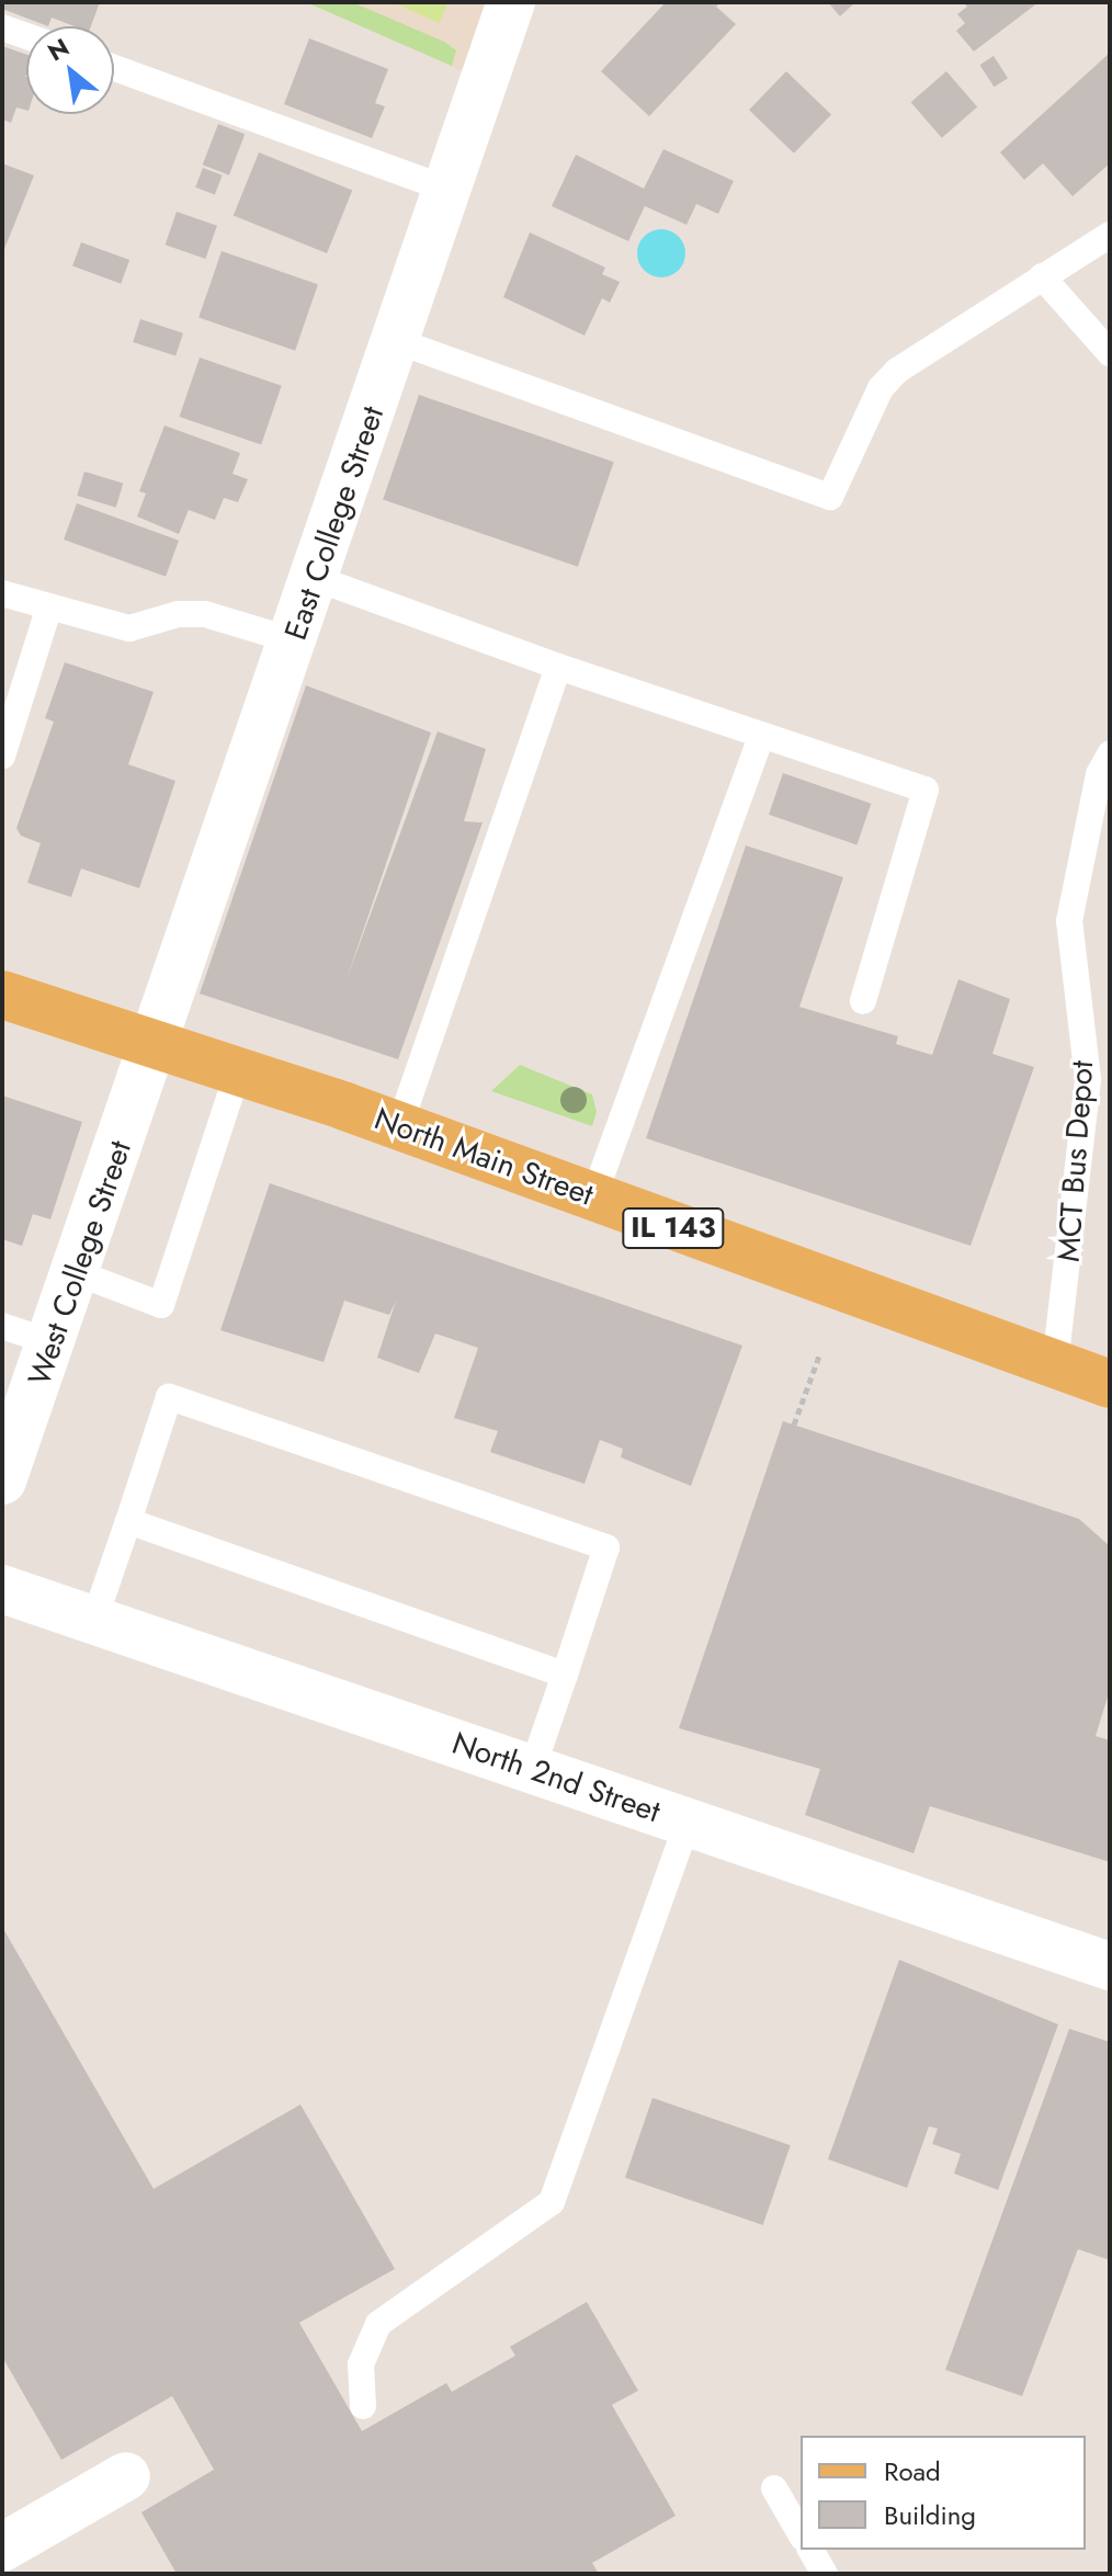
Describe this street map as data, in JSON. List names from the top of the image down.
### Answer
{
  "streets": {
    "main road": ["North Main Street", "IL 143"],
    "street": ["East College Street", "West College Street", "North 2nd Street"],
    "lane": ["MCT Bus Depot"]
  },
  "crossings": [
    ["East College Street", "North Main Street"],
    ["East College Street", "West College Street"],
    ["North Main Street", "MCT Bus Depot"],
    ["North Main Street", "West College Street"]
  ],
  "legend": ["Road", "Building"],
  "north": "top left"
}
